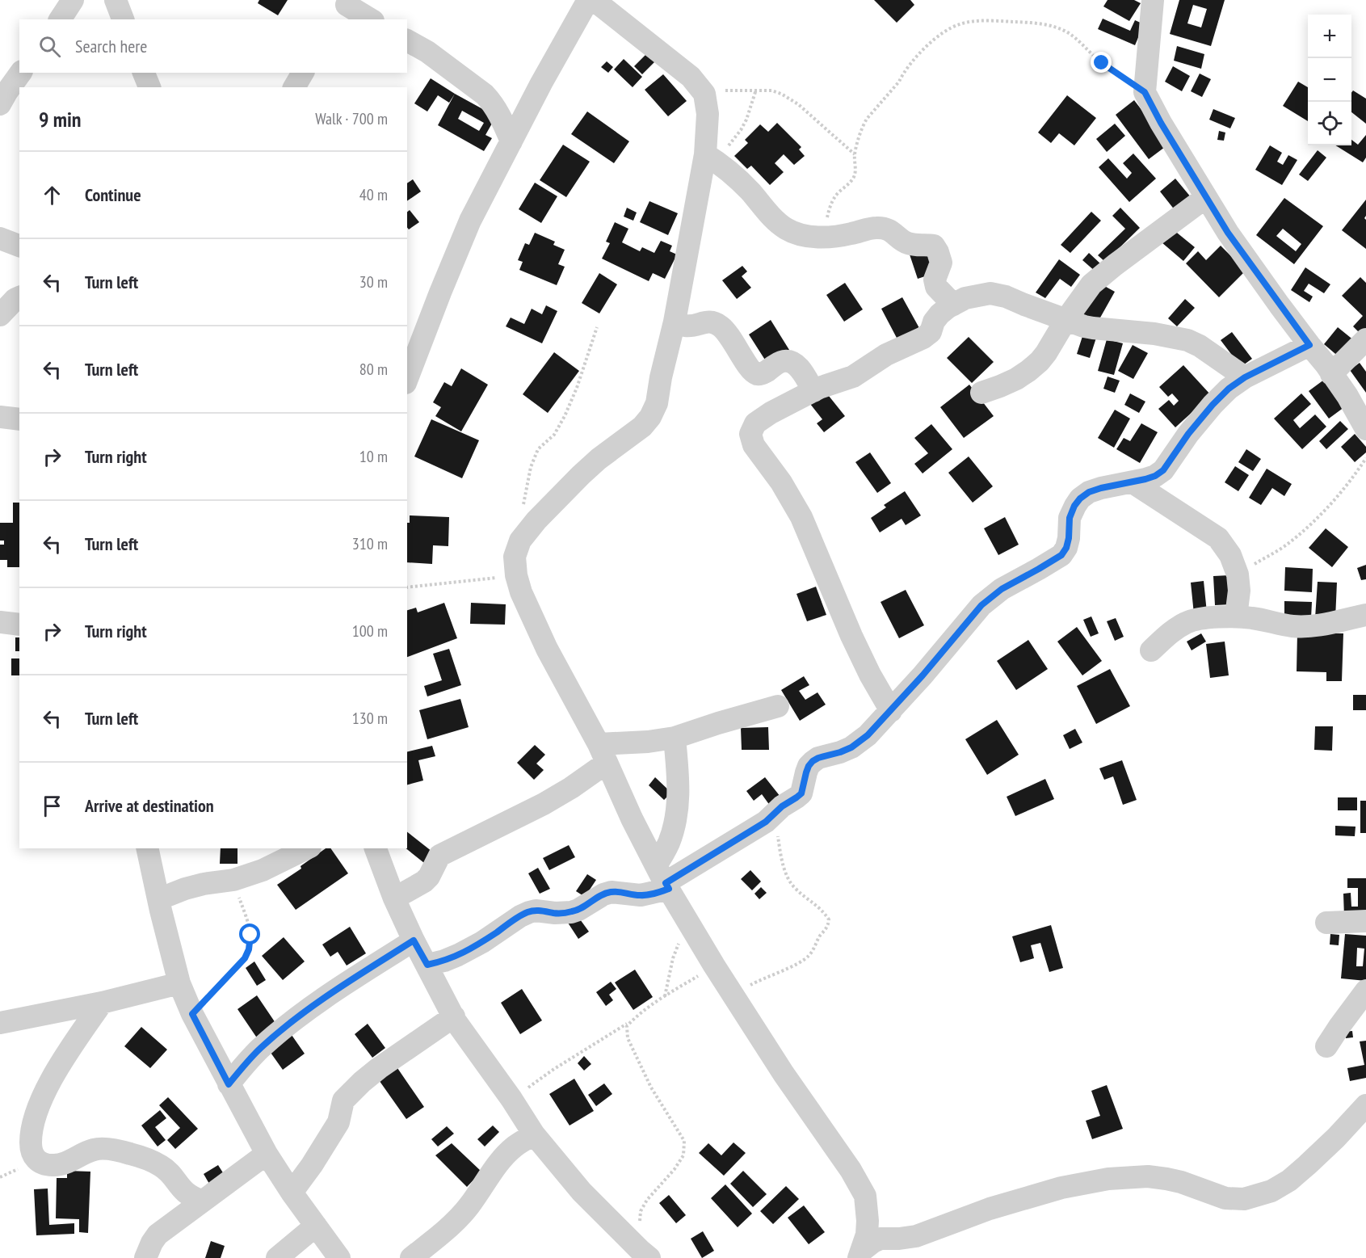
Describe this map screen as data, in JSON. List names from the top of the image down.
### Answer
{
  "page": {
    "map_buttons": ["+", "−"],
    "search": "Search here",
    "heading": ["9 min", "Walk · 700 m"],
    "list": [
      ["Continue", "40 m"],
      ["Turn left", "30 m"],
      ["Turn left", "80 m"],
      ["Turn right", "10 m"],
      ["Turn left", "310 m"],
      ["Turn right", "100 m"],
      ["Turn left", "130 m"],
      "Arrive at destination"
    ]
  }
}
